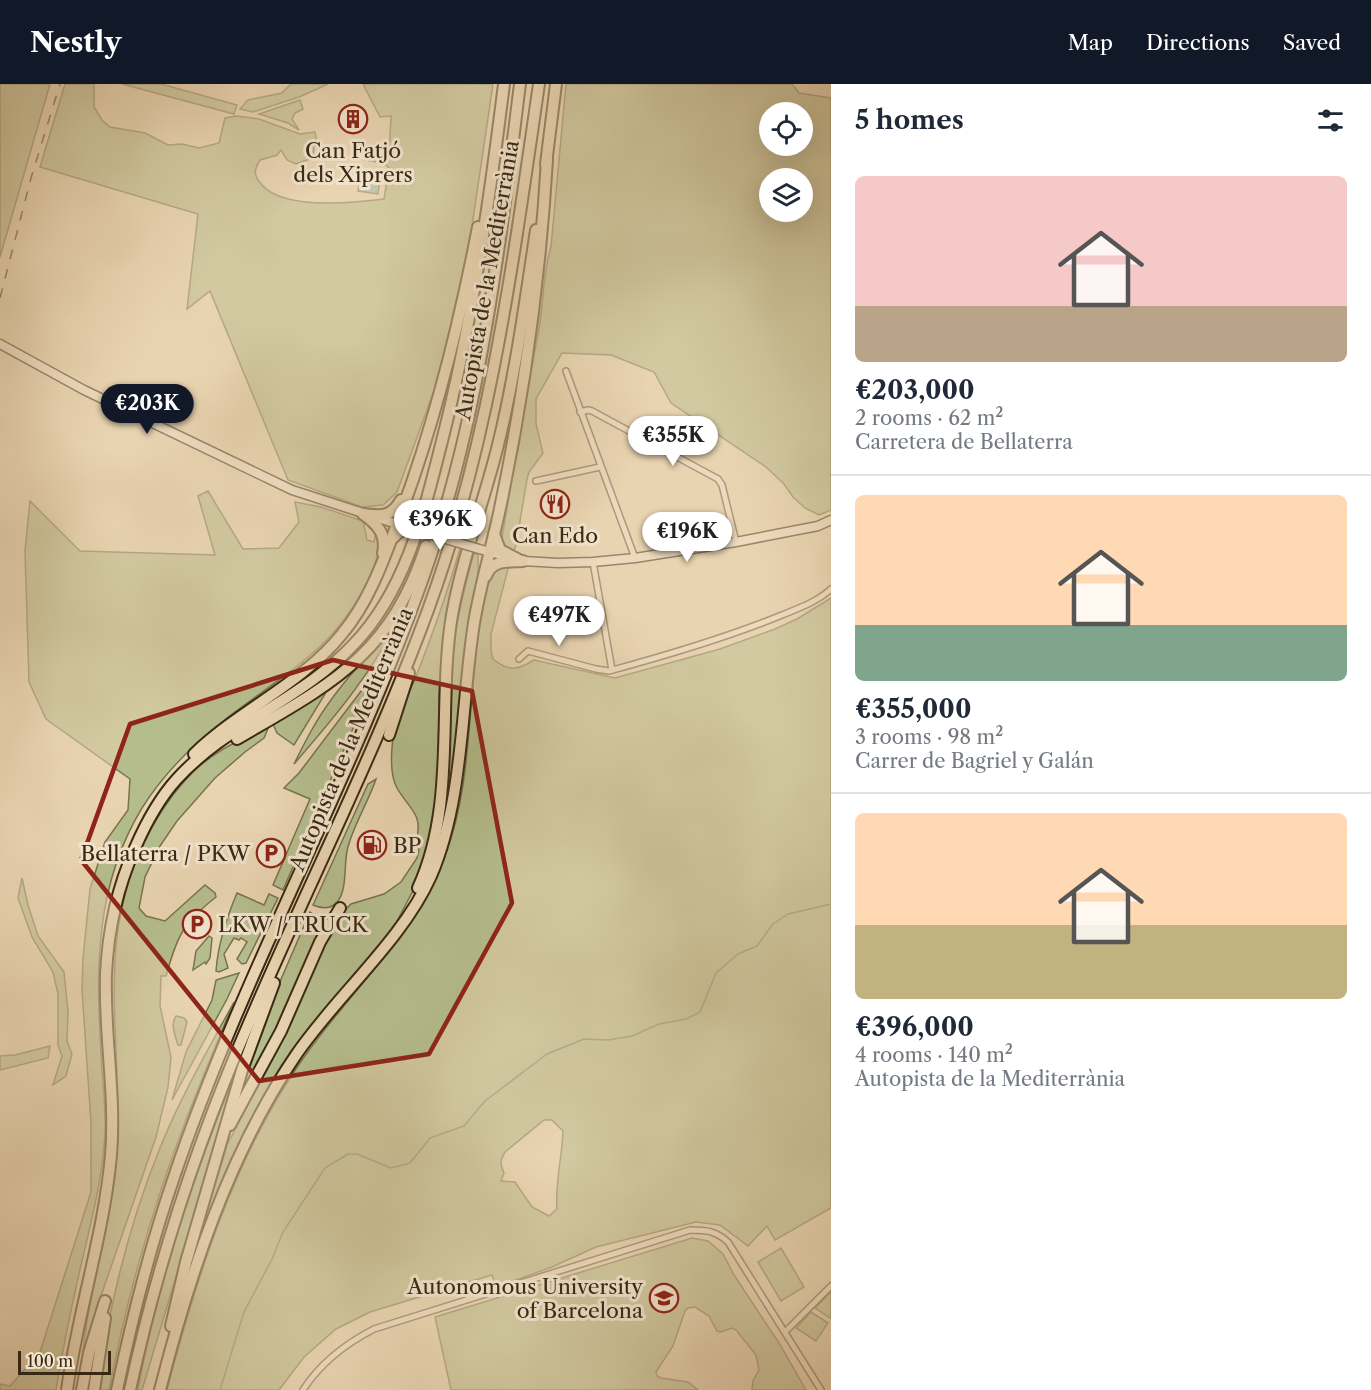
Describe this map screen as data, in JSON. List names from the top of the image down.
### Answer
{
  "streets": {
    "highway": ["Autopista de la Mediterrània"]
  },
  "places": {
    "building": ["Can Fatjó dels Xiprers"],
    "restaurant": ["Can Edo"],
    "fuel station": ["BP"],
    "parking": ["Bellaterra / PKW", "LKW / TRUCK"],
    "school or university": ["Autonomous University of Barcelona"]
  },
  "scale_bar": "100 m",
  "page": {
    "header": "Nestly",
    "nav": ["Map", "Directions", "Saved"],
    "heading": "5 homes",
    "list": [
      {
        "name": "€203,000",
        "note": "2 rooms · 62 m² · Carretera de Bellaterra"
      },
      {
        "name": "€355,000",
        "note": "3 rooms · 98 m² · Carrer de Bagriel y Galán"
      },
      {
        "name": "€396,000",
        "note": "4 rooms · 140 m² · Autopista de la Mediterrània"
      }
    ],
    "price": [
      "€203K",
      "€355K",
      "€396K",
      "€196K",
      "€497K"
    ],
    "scale": "100 m"
  }
}
